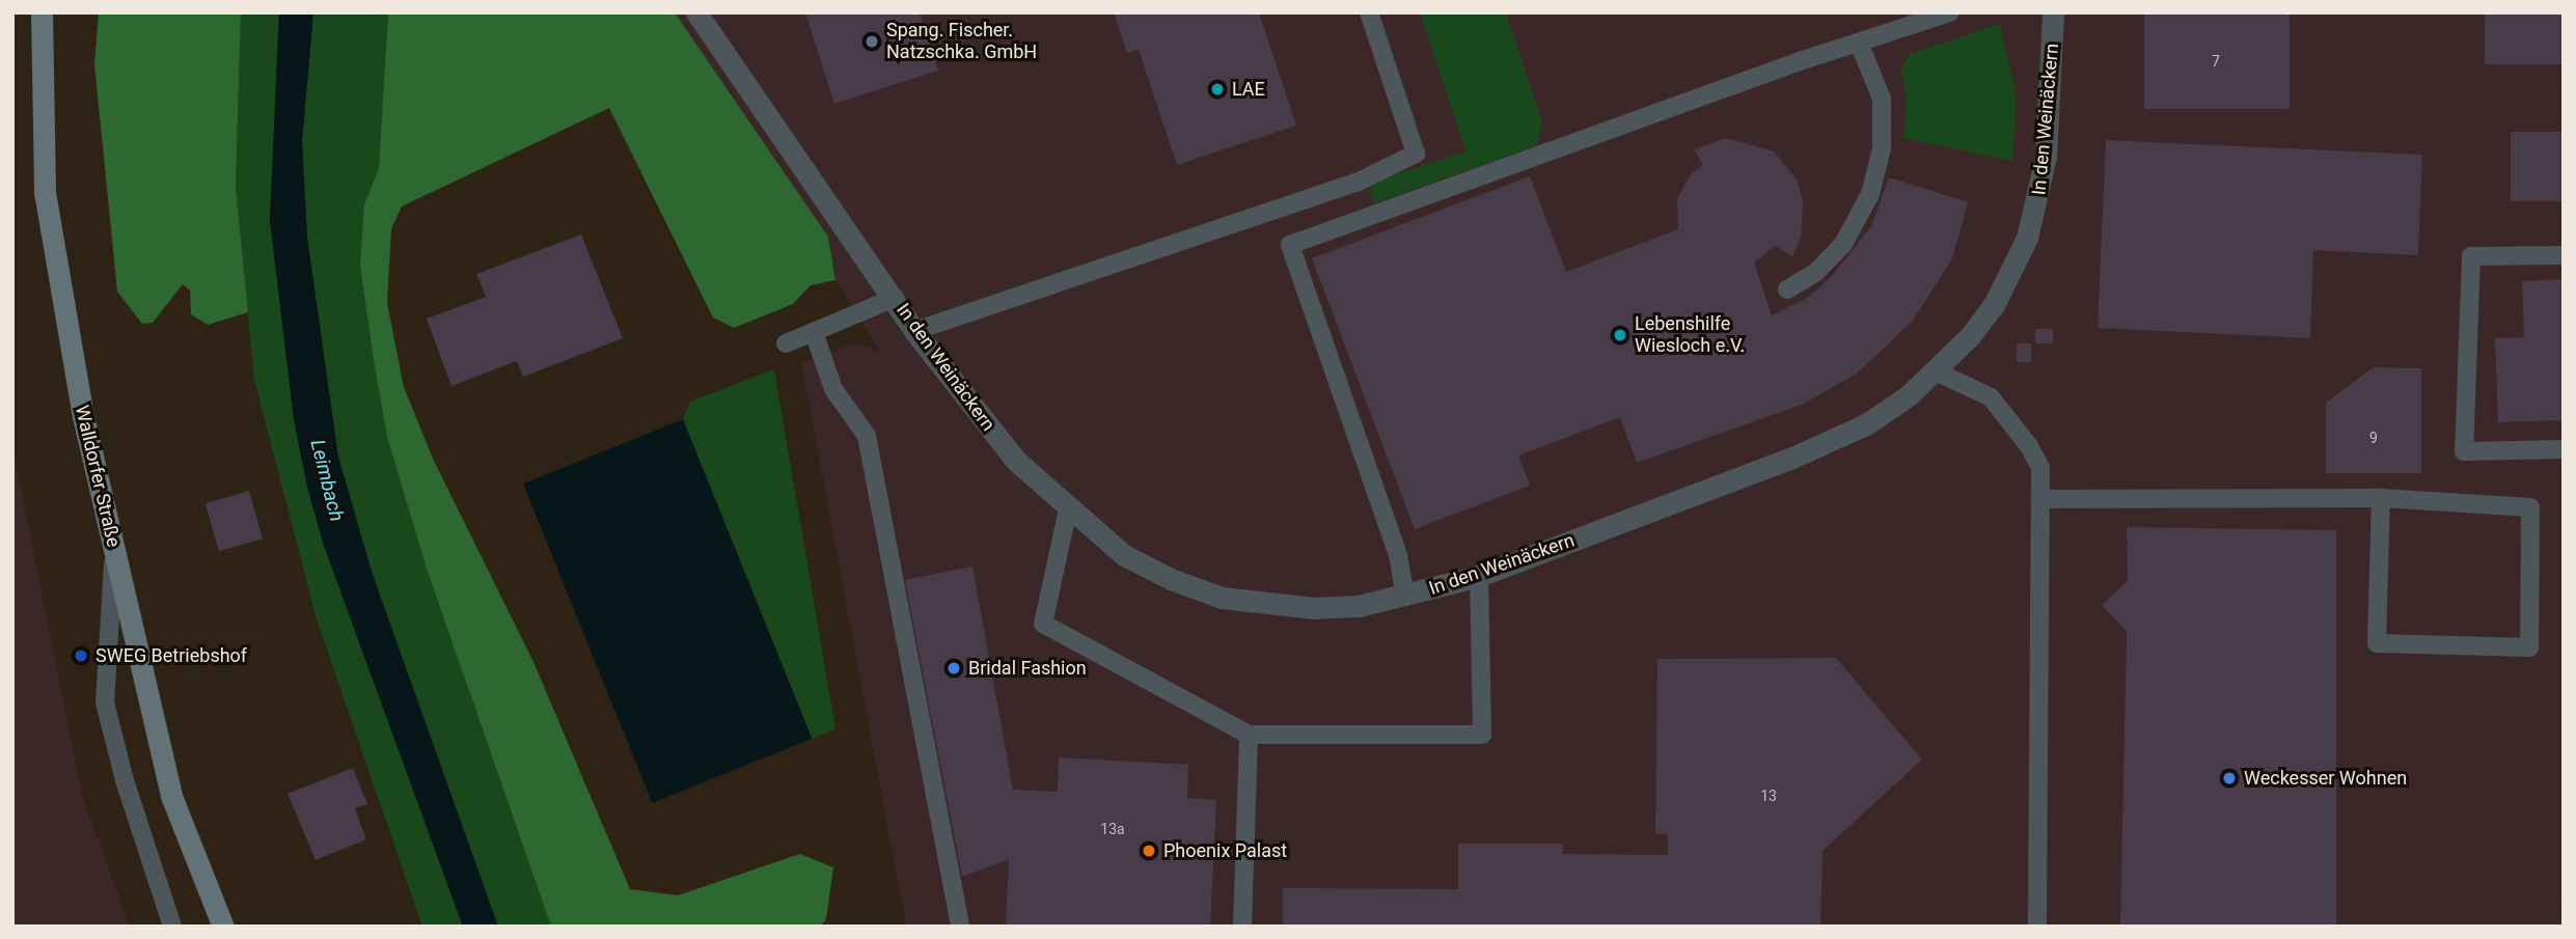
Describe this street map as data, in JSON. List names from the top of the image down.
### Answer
{
  "streets": {
    "street": ["In den Weinäckern", "Walldorfer Straße"]
  },
  "water": ["Leimbach"],
  "places": [
    "Spang. Fischer. Natzschka. GmbH",
    "LAE",
    "Lebenshilfe Wiesloch e.V.",
    "SWEG Betriebshof",
    "Bridal Fashion",
    "Weckesser Wohnen",
    "Phoenix Palast"
  ],
  "house_numbers": [
    "7",
    "9",
    "13",
    "13a"
  ]
}
